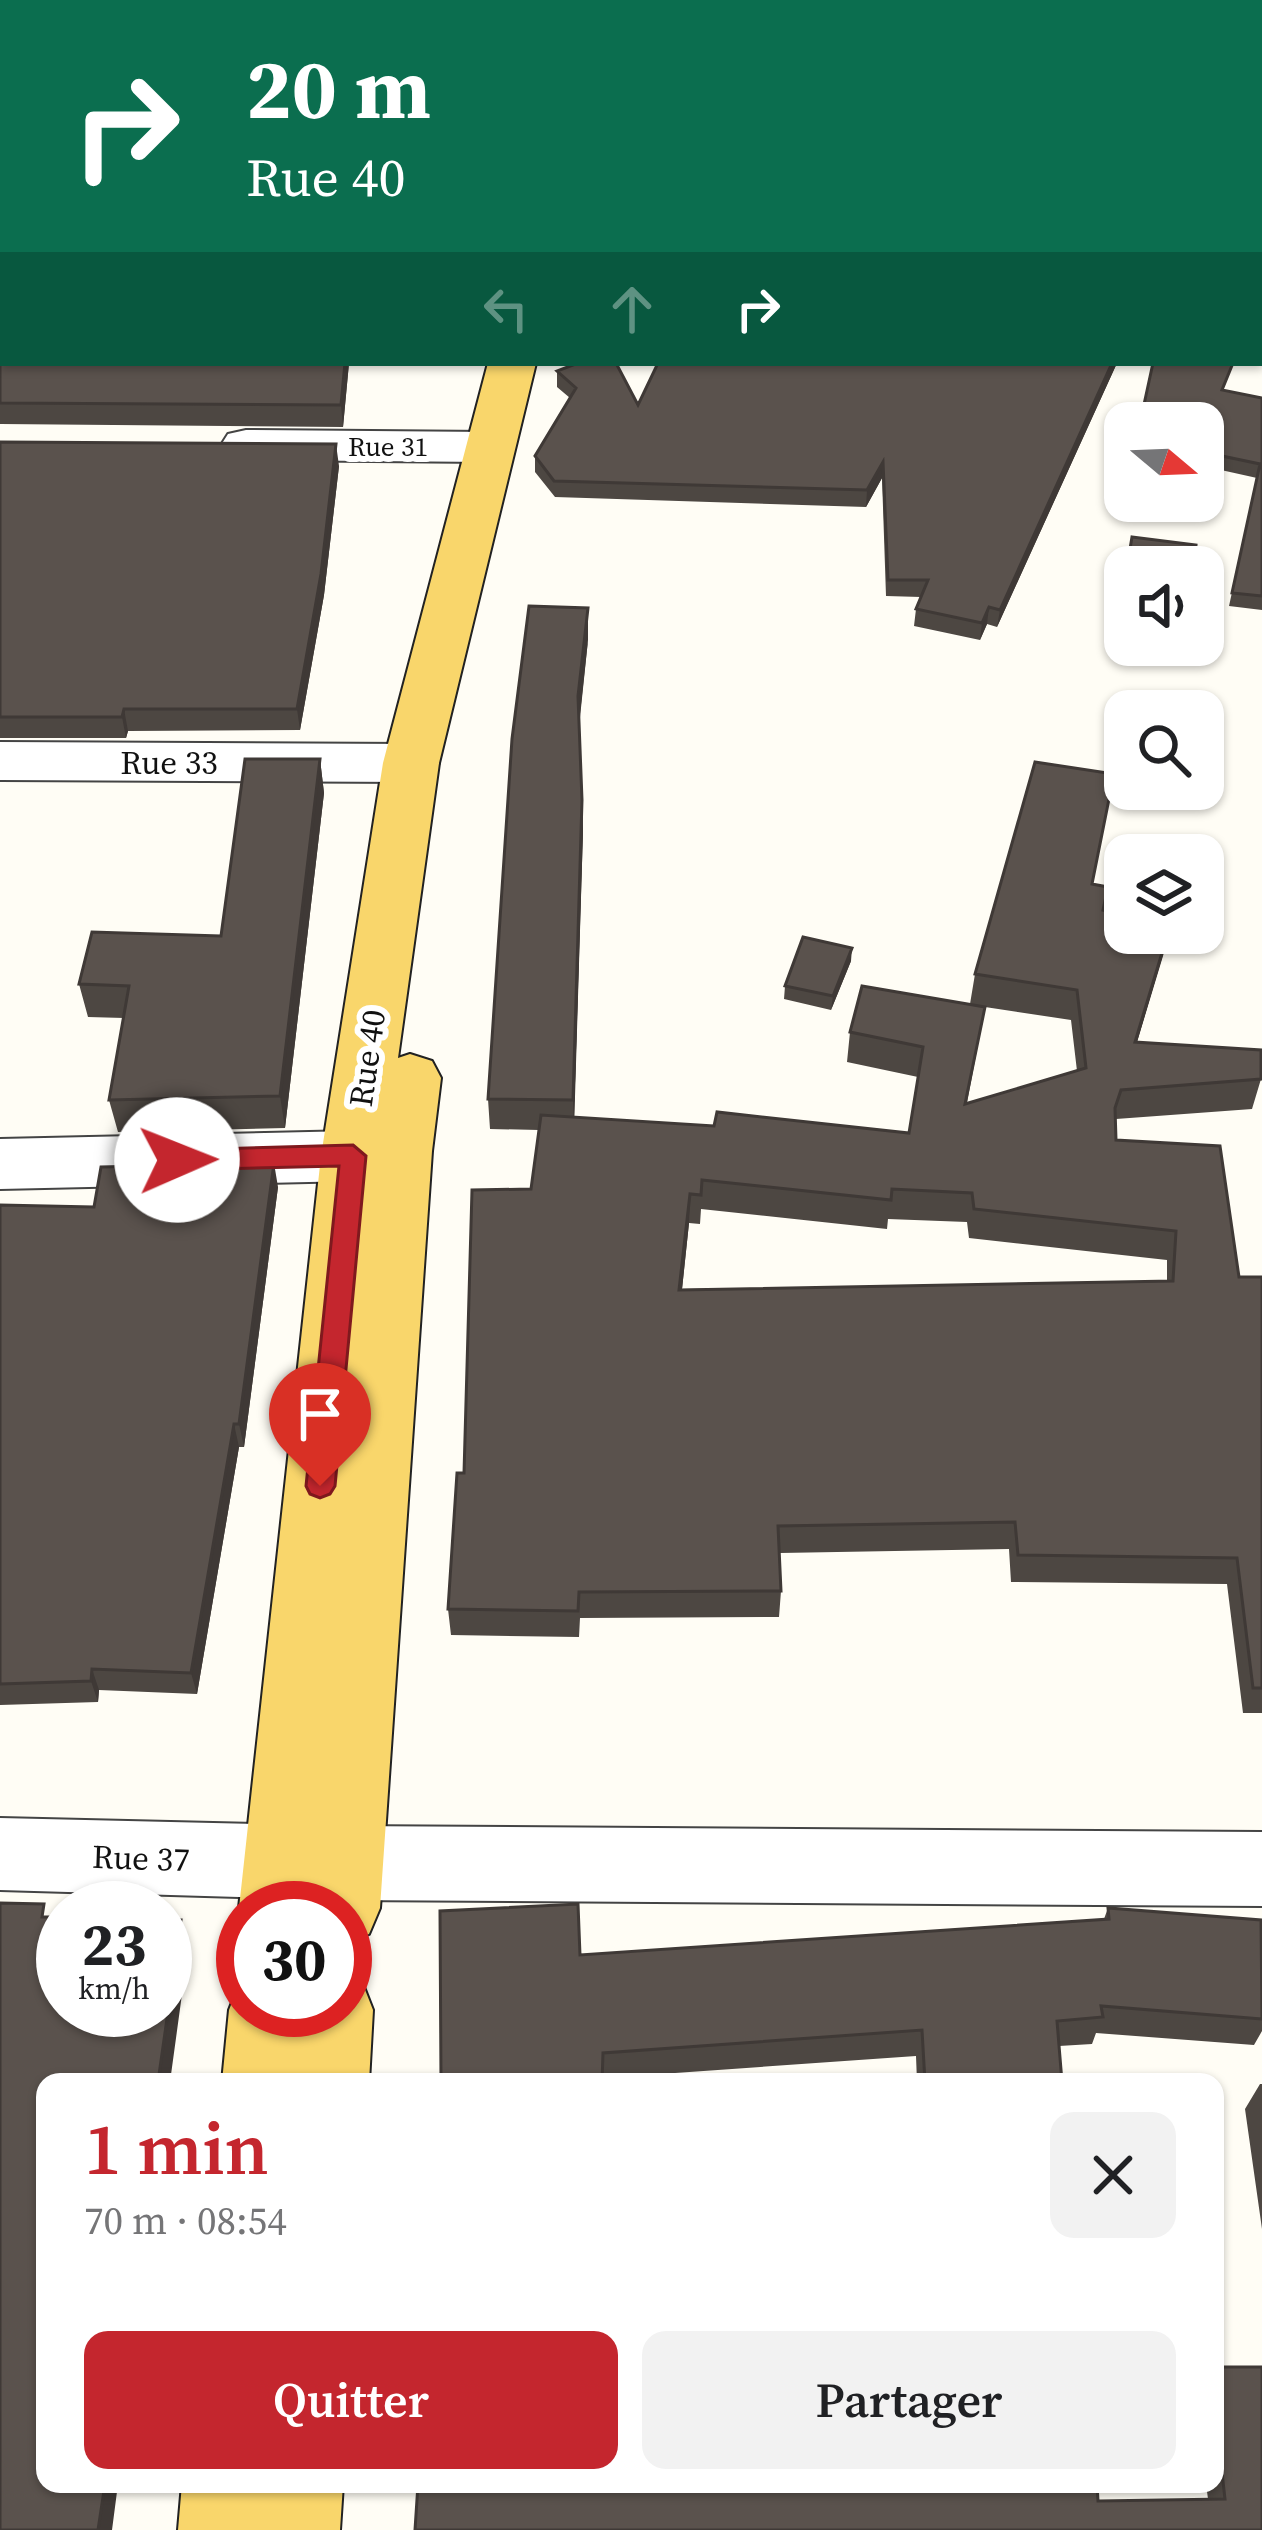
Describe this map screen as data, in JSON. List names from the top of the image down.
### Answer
{
  "streets": {
    "main road": ["Rue 40"],
    "street": ["Rue 31", "Rue 33", "Rue 37"]
  },
  "crossings": [
    ["Rue 31", "Rue 40"],
    ["Rue 33", "Rue 40"]
  ],
  "north": "right",
  "page": {
    "turn": ["20 m", "Rue 40"],
    "speed": "23 km/h",
    "limit": "30",
    "heading": ["1 min", "70 m · 08:54"],
    "buttons": ["Quitter", "Partager"]
  }
}
